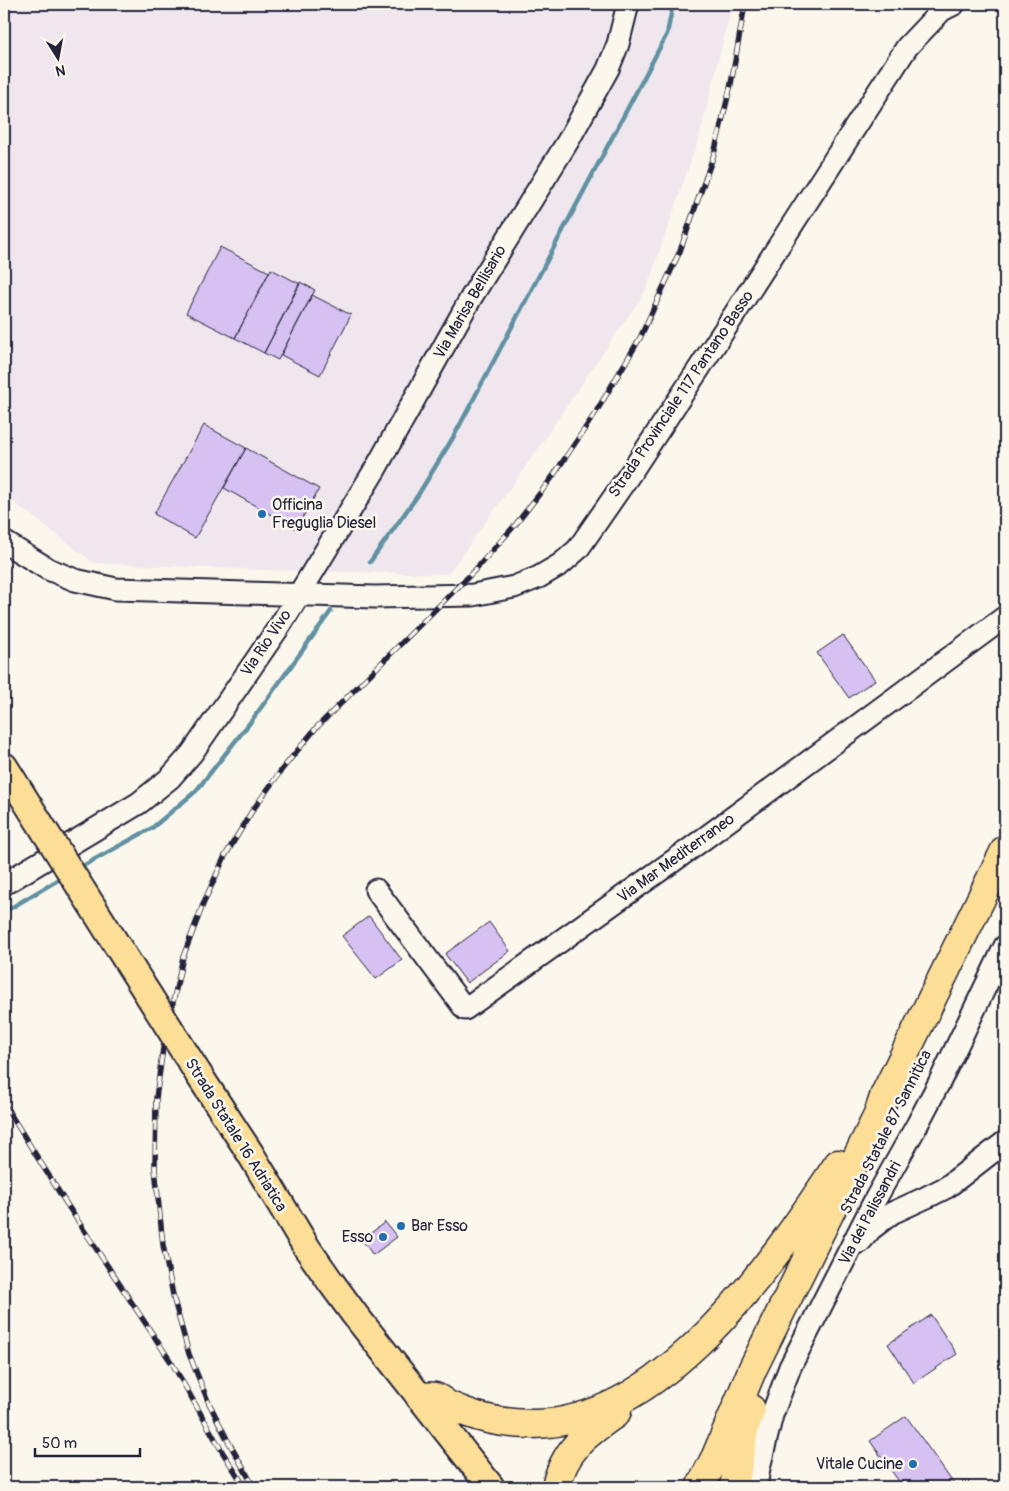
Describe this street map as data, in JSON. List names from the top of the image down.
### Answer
{
  "streets": {
    "highway": ["Strada Statale 87 Sannitica"],
    "main road": ["Strada Statale 16 Adriatica"],
    "street": [
      "Via Marisa Bellisario",
      "Strada Provinciale 117 Pantano Basso",
      "Via Rio Vivo",
      "Via Mar Mediterraneo",
      "Via dei Palissandri"
    ]
  },
  "crossings": [
    ["Via Marisa Bellisario", "Strada Provinciale 117 Pantano Basso"],
    ["Via Marisa Bellisario", "Via Rio Vivo"],
    ["Strada Provinciale 117 Pantano Basso", "Via Rio Vivo"]
  ],
  "places": [
    "Officina Freguglia Diesel",
    "Bar Esso",
    "Esso",
    "Vitale Cucine"
  ],
  "scale_bar": "50 m",
  "north": "bottom"
}
